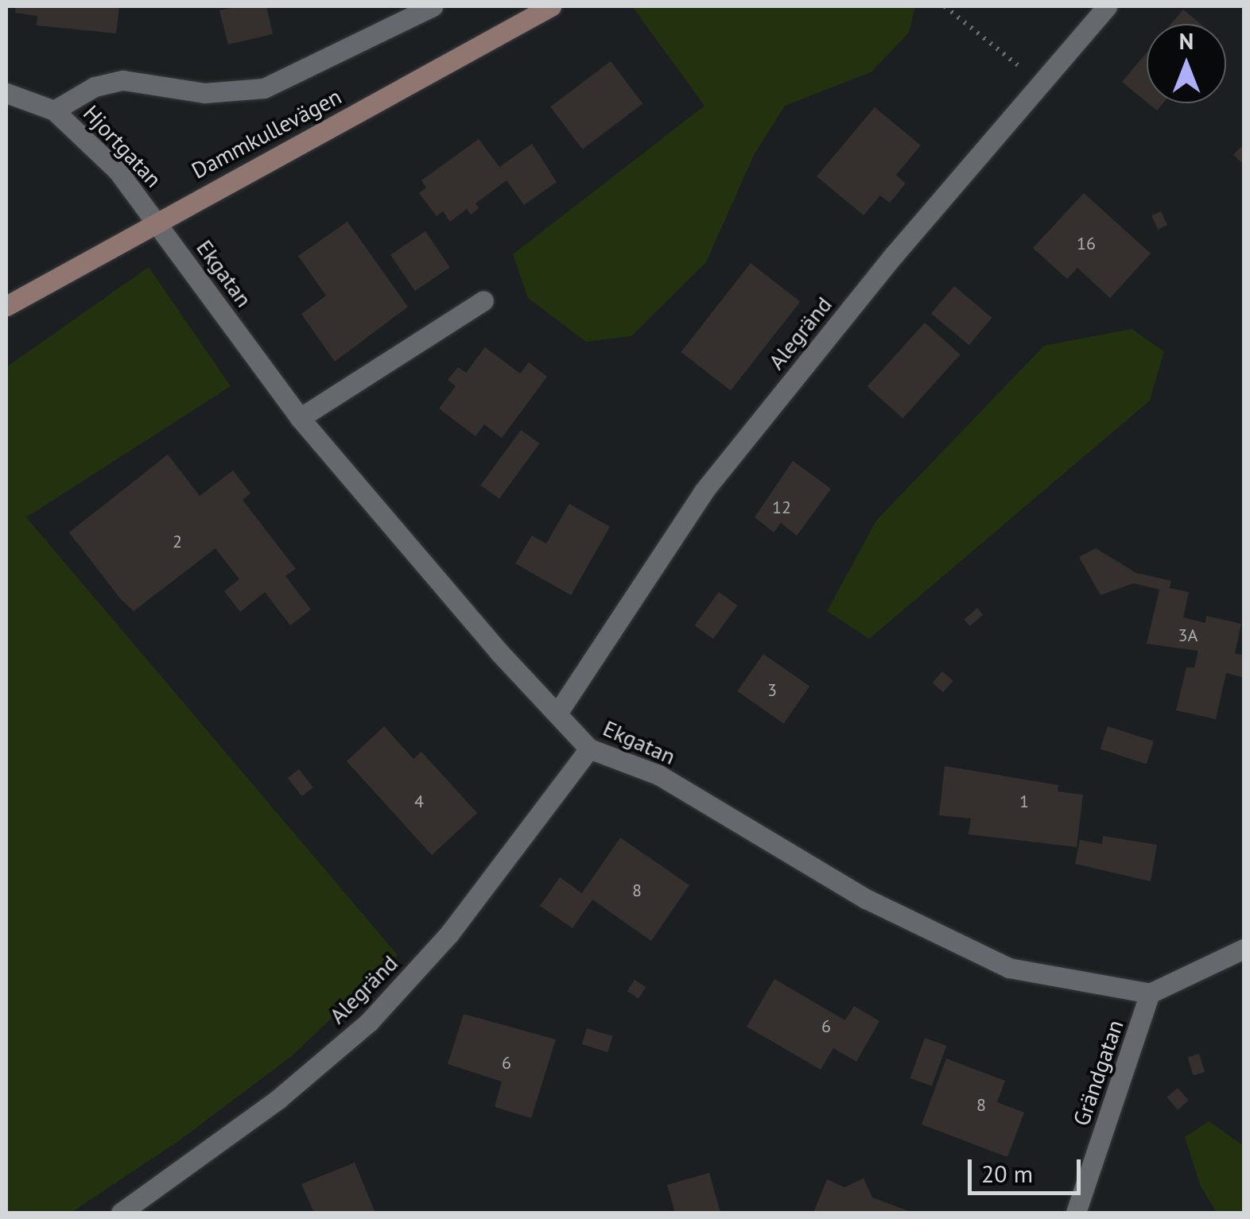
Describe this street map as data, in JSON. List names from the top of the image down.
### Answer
{
  "streets": {
    "street": [
      "Dammkullevägen",
      "Hjortgatan",
      "Ekgatan",
      "Alegränd",
      "Grändgatan"
    ]
  },
  "crossings": [
    ["Dammkullevägen", "Hjortgatan"],
    ["Dammkullevägen", "Ekgatan"],
    ["Hjortgatan", "Ekgatan"],
    ["Ekgatan", "Alegränd"],
    ["Ekgatan", "Grändgatan"]
  ],
  "house_numbers": [
    "16",
    "12",
    "2",
    "3A",
    "3",
    "4",
    "1",
    "8",
    "6",
    "6",
    "8"
  ],
  "scale_bar": "20 m",
  "north": "top"
}
